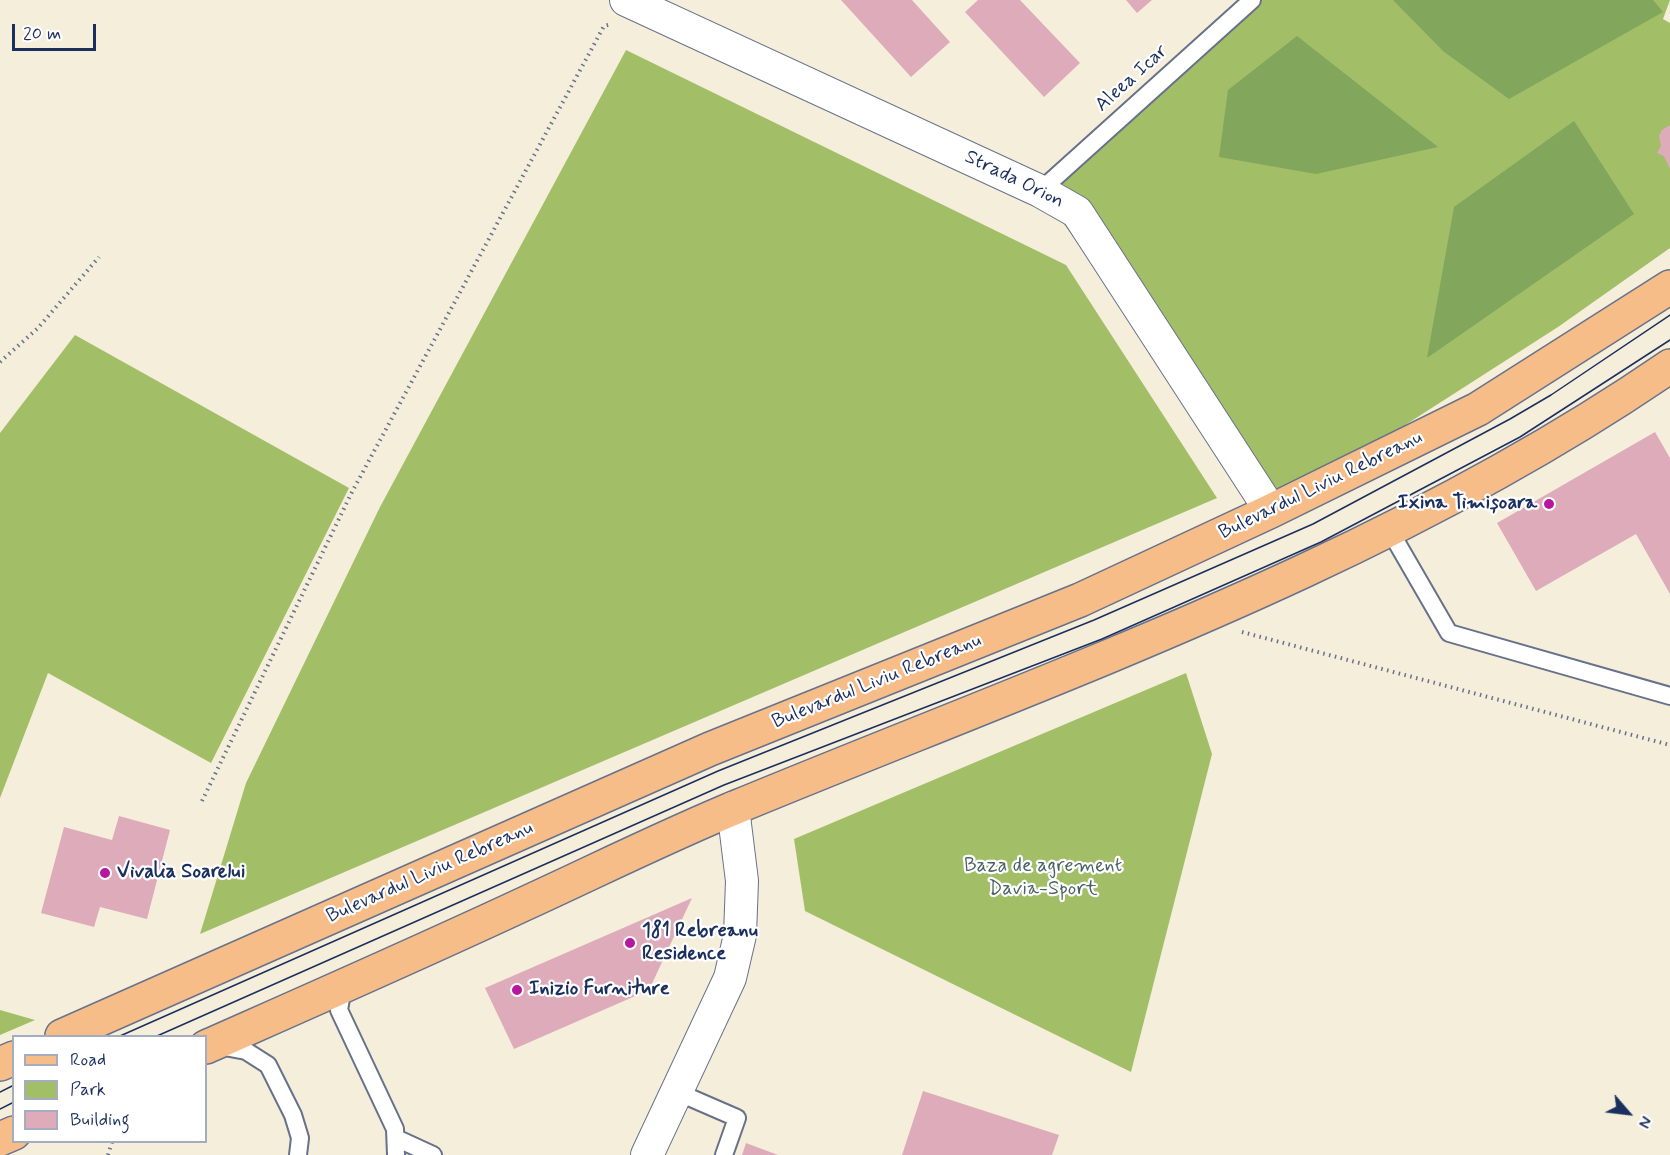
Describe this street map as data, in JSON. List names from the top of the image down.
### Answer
{
  "streets": {
    "main road": ["Bulevardul Liviu Rebreanu"],
    "street": ["Strada Orion"],
    "lane": ["Aleea Icar"]
  },
  "crossings": [
    ["Aleea Icar", "Strada Orion"],
    ["Strada Orion", "Bulevardul Liviu Rebreanu"]
  ],
  "parks": ["Baza de agrement Davia-Sport"],
  "places": [
    "Ixina Timișoara",
    "Vivalia Soarelui",
    "181 Rebreanu Residence",
    "Inizio Furniture"
  ],
  "legend": ["Road", "Park", "Building"],
  "scale_bar": "20 m",
  "north": "bottom right"
}
